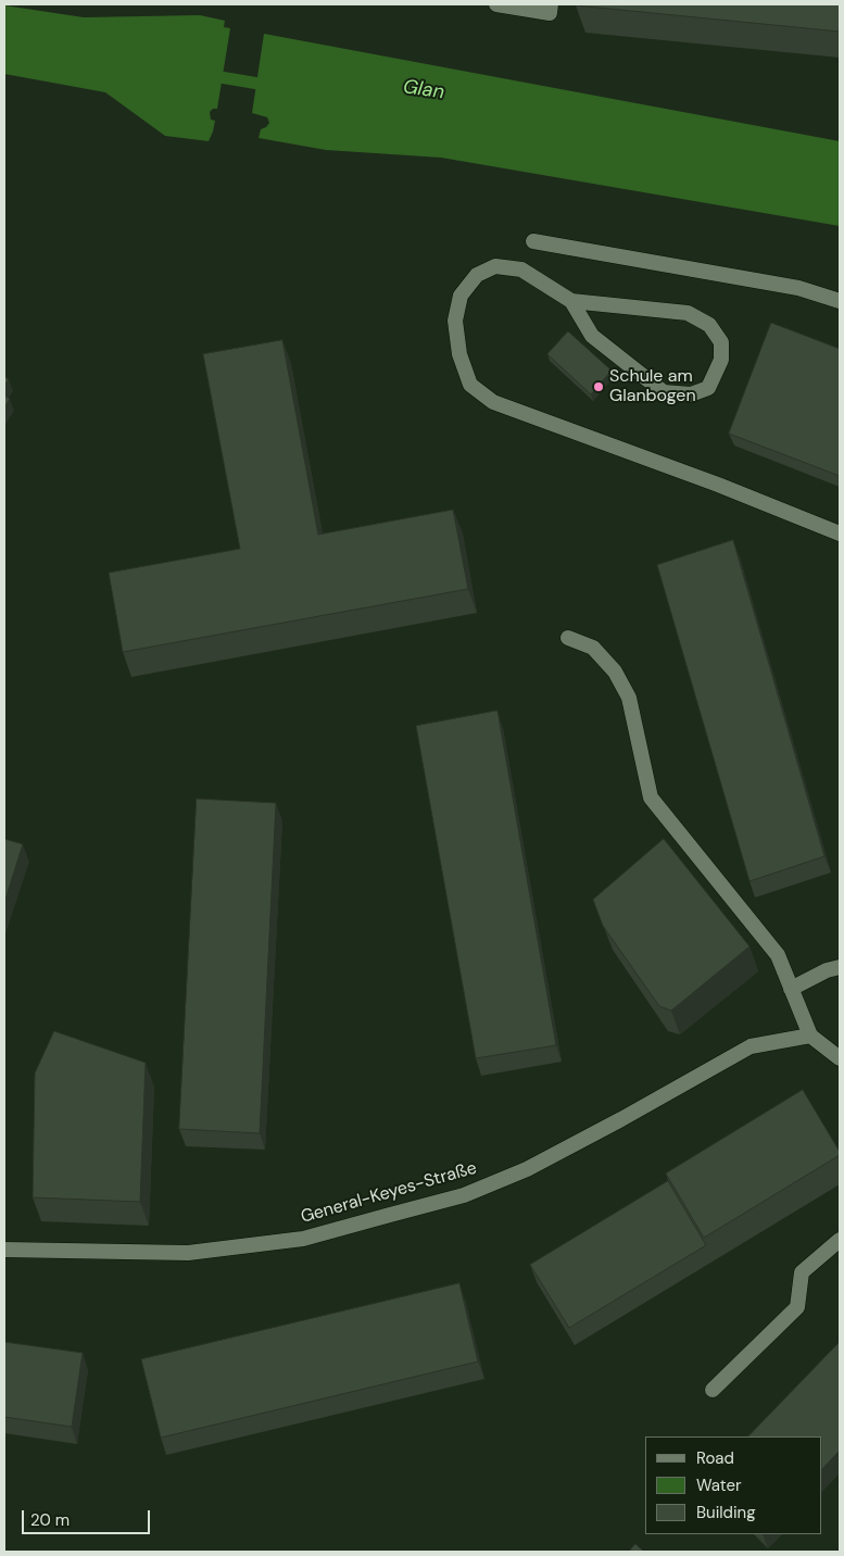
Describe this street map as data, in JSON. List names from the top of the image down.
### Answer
{
  "streets": {
    "street": ["General-Keyes-Straße"]
  },
  "water": ["Glan"],
  "places": ["Schule am Glanbogen"],
  "legend": ["Road", "Water", "Building"],
  "scale_bar": "20 m"
}
